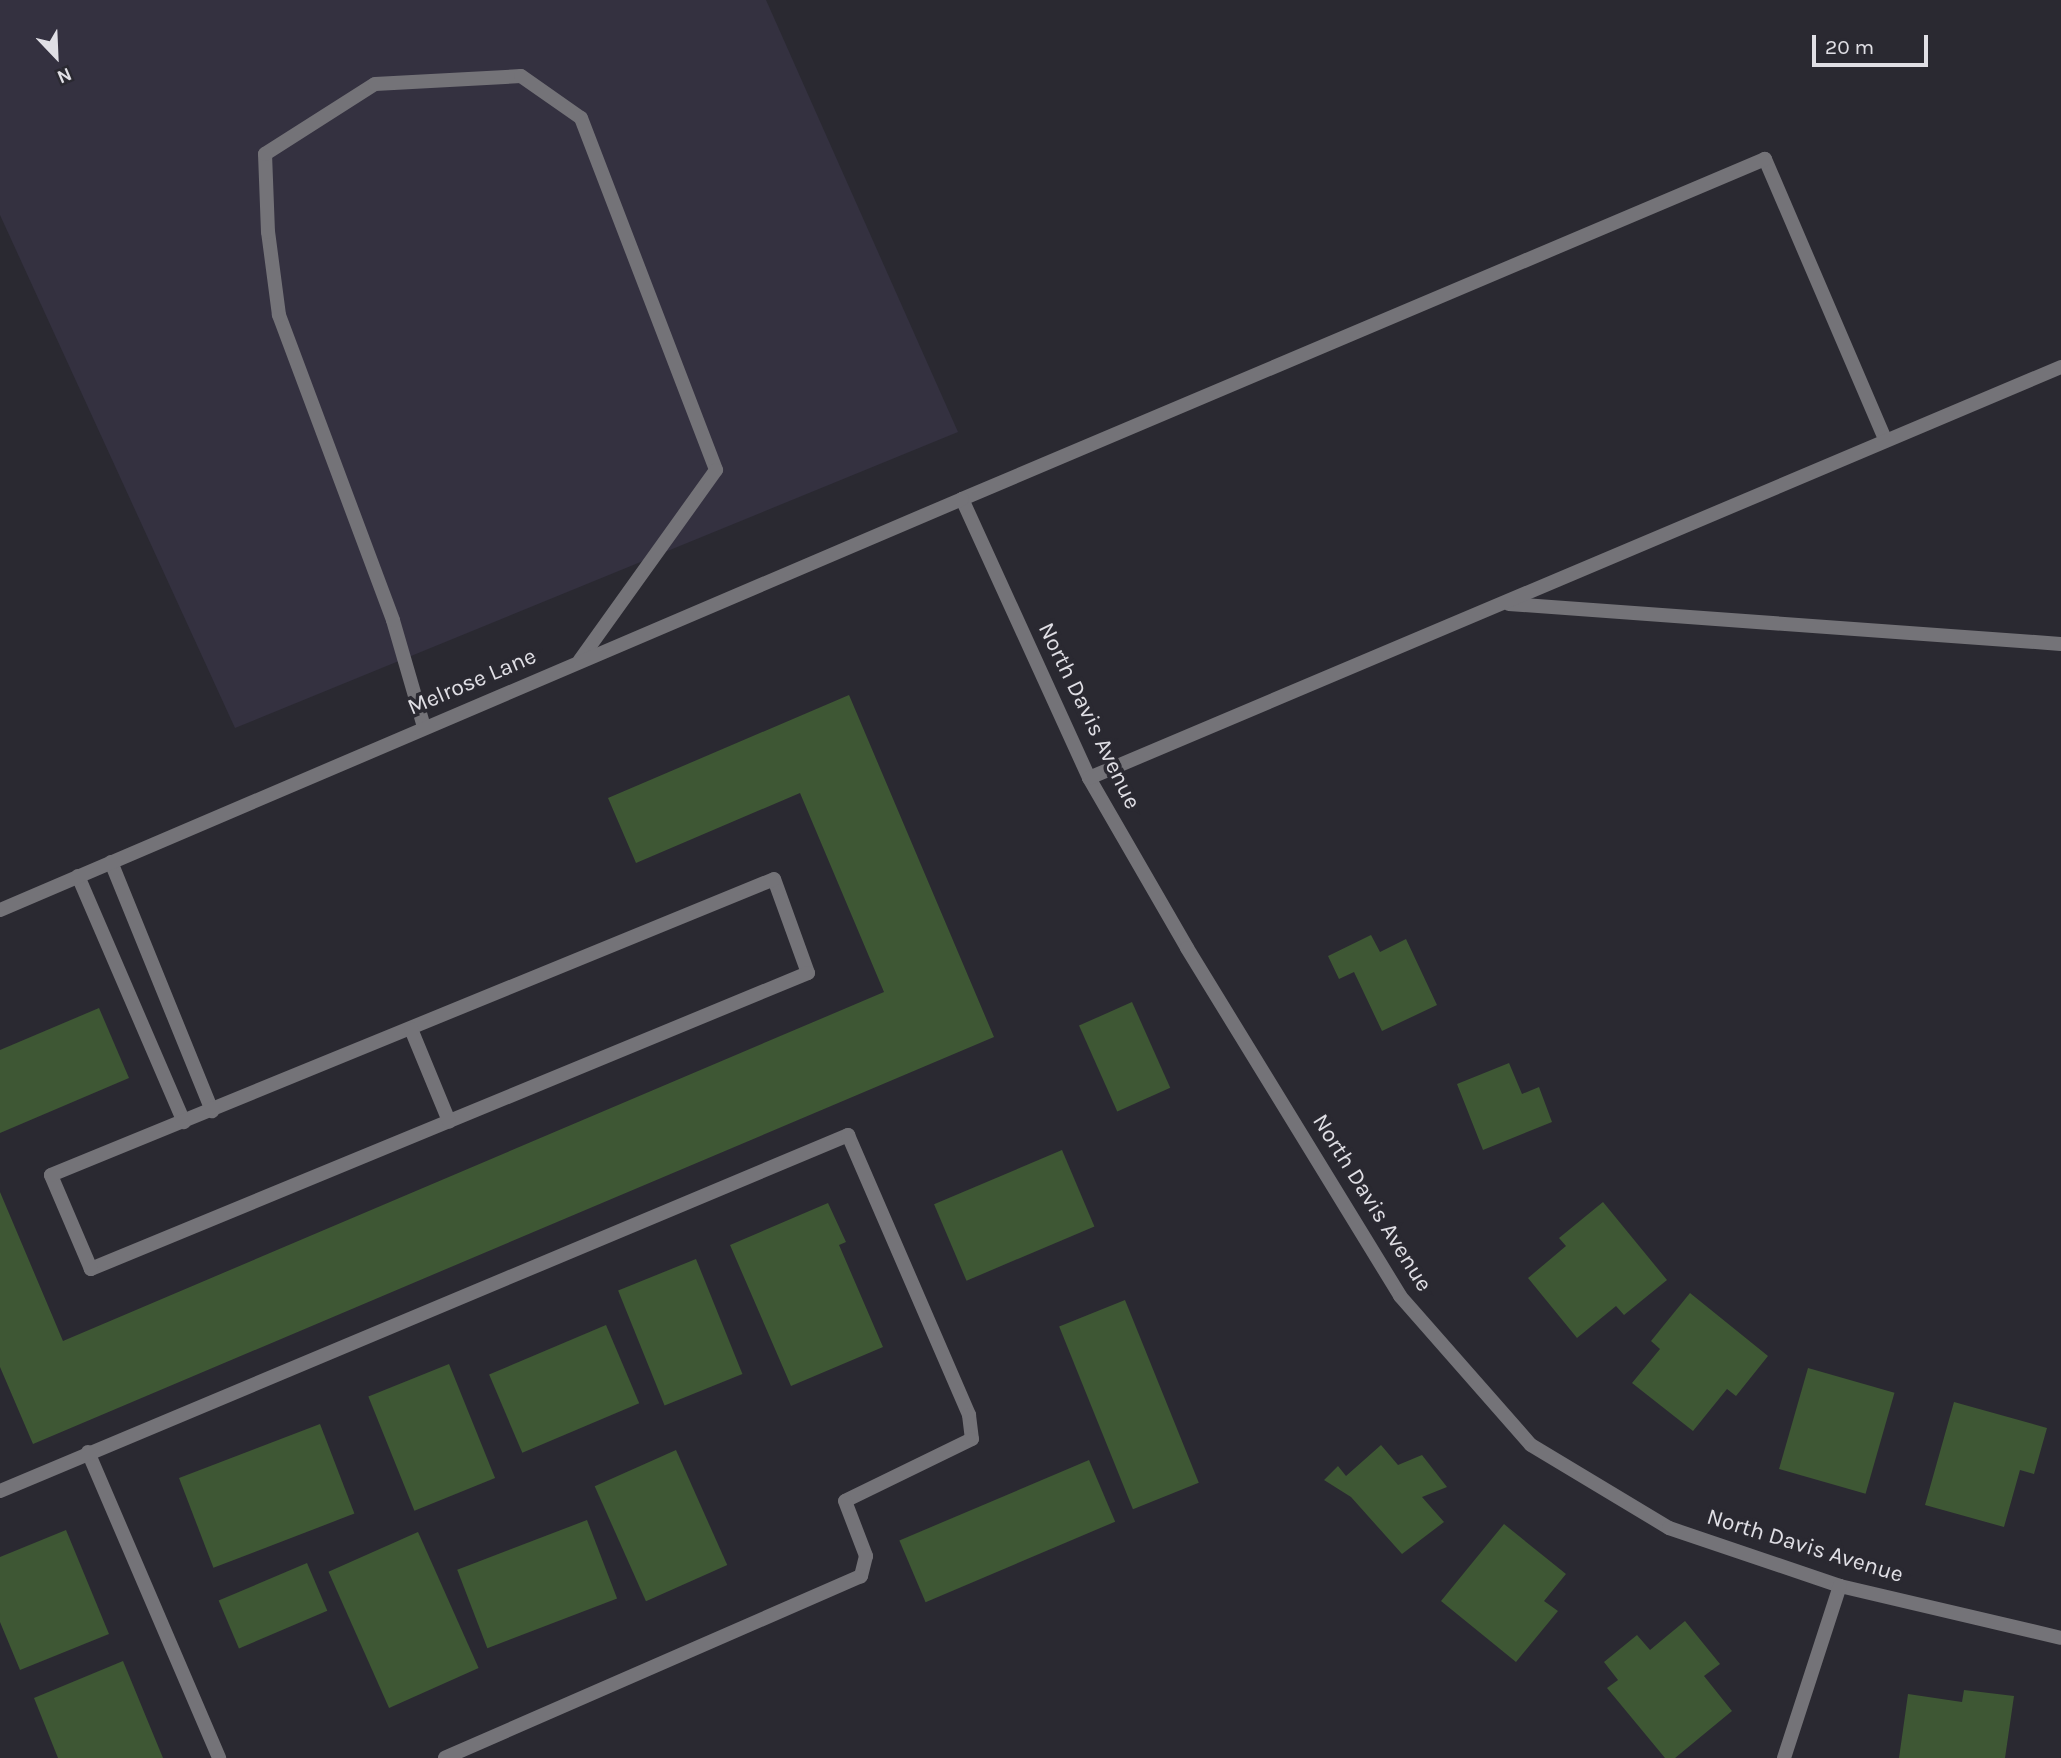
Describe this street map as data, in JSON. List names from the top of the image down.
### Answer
{
  "streets": {
    "street": ["Melrose Lane", "North Davis Avenue"]
  },
  "crossings": [
    ["Melrose Lane", "North Davis Avenue"]
  ],
  "scale_bar": "20 m",
  "north": "bottom right"
}
